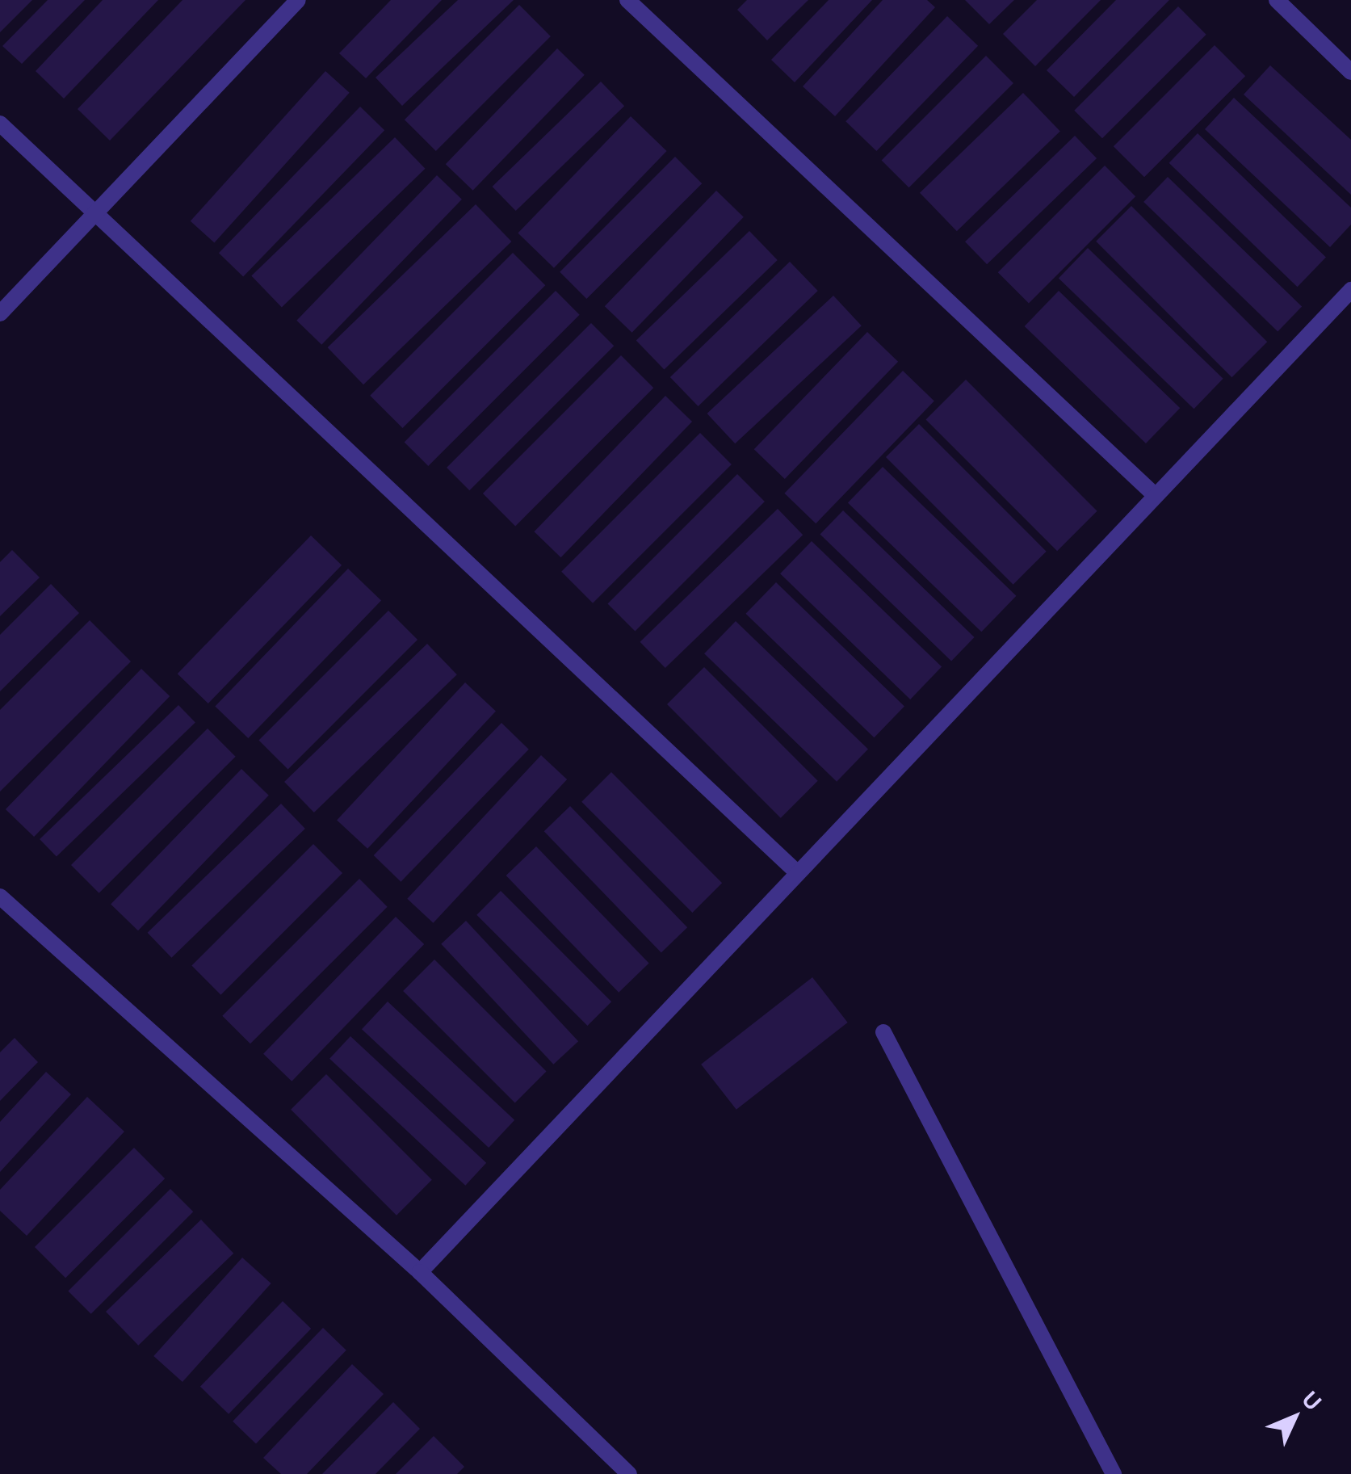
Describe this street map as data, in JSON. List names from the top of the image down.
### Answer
{
  "north": "top right"
}
